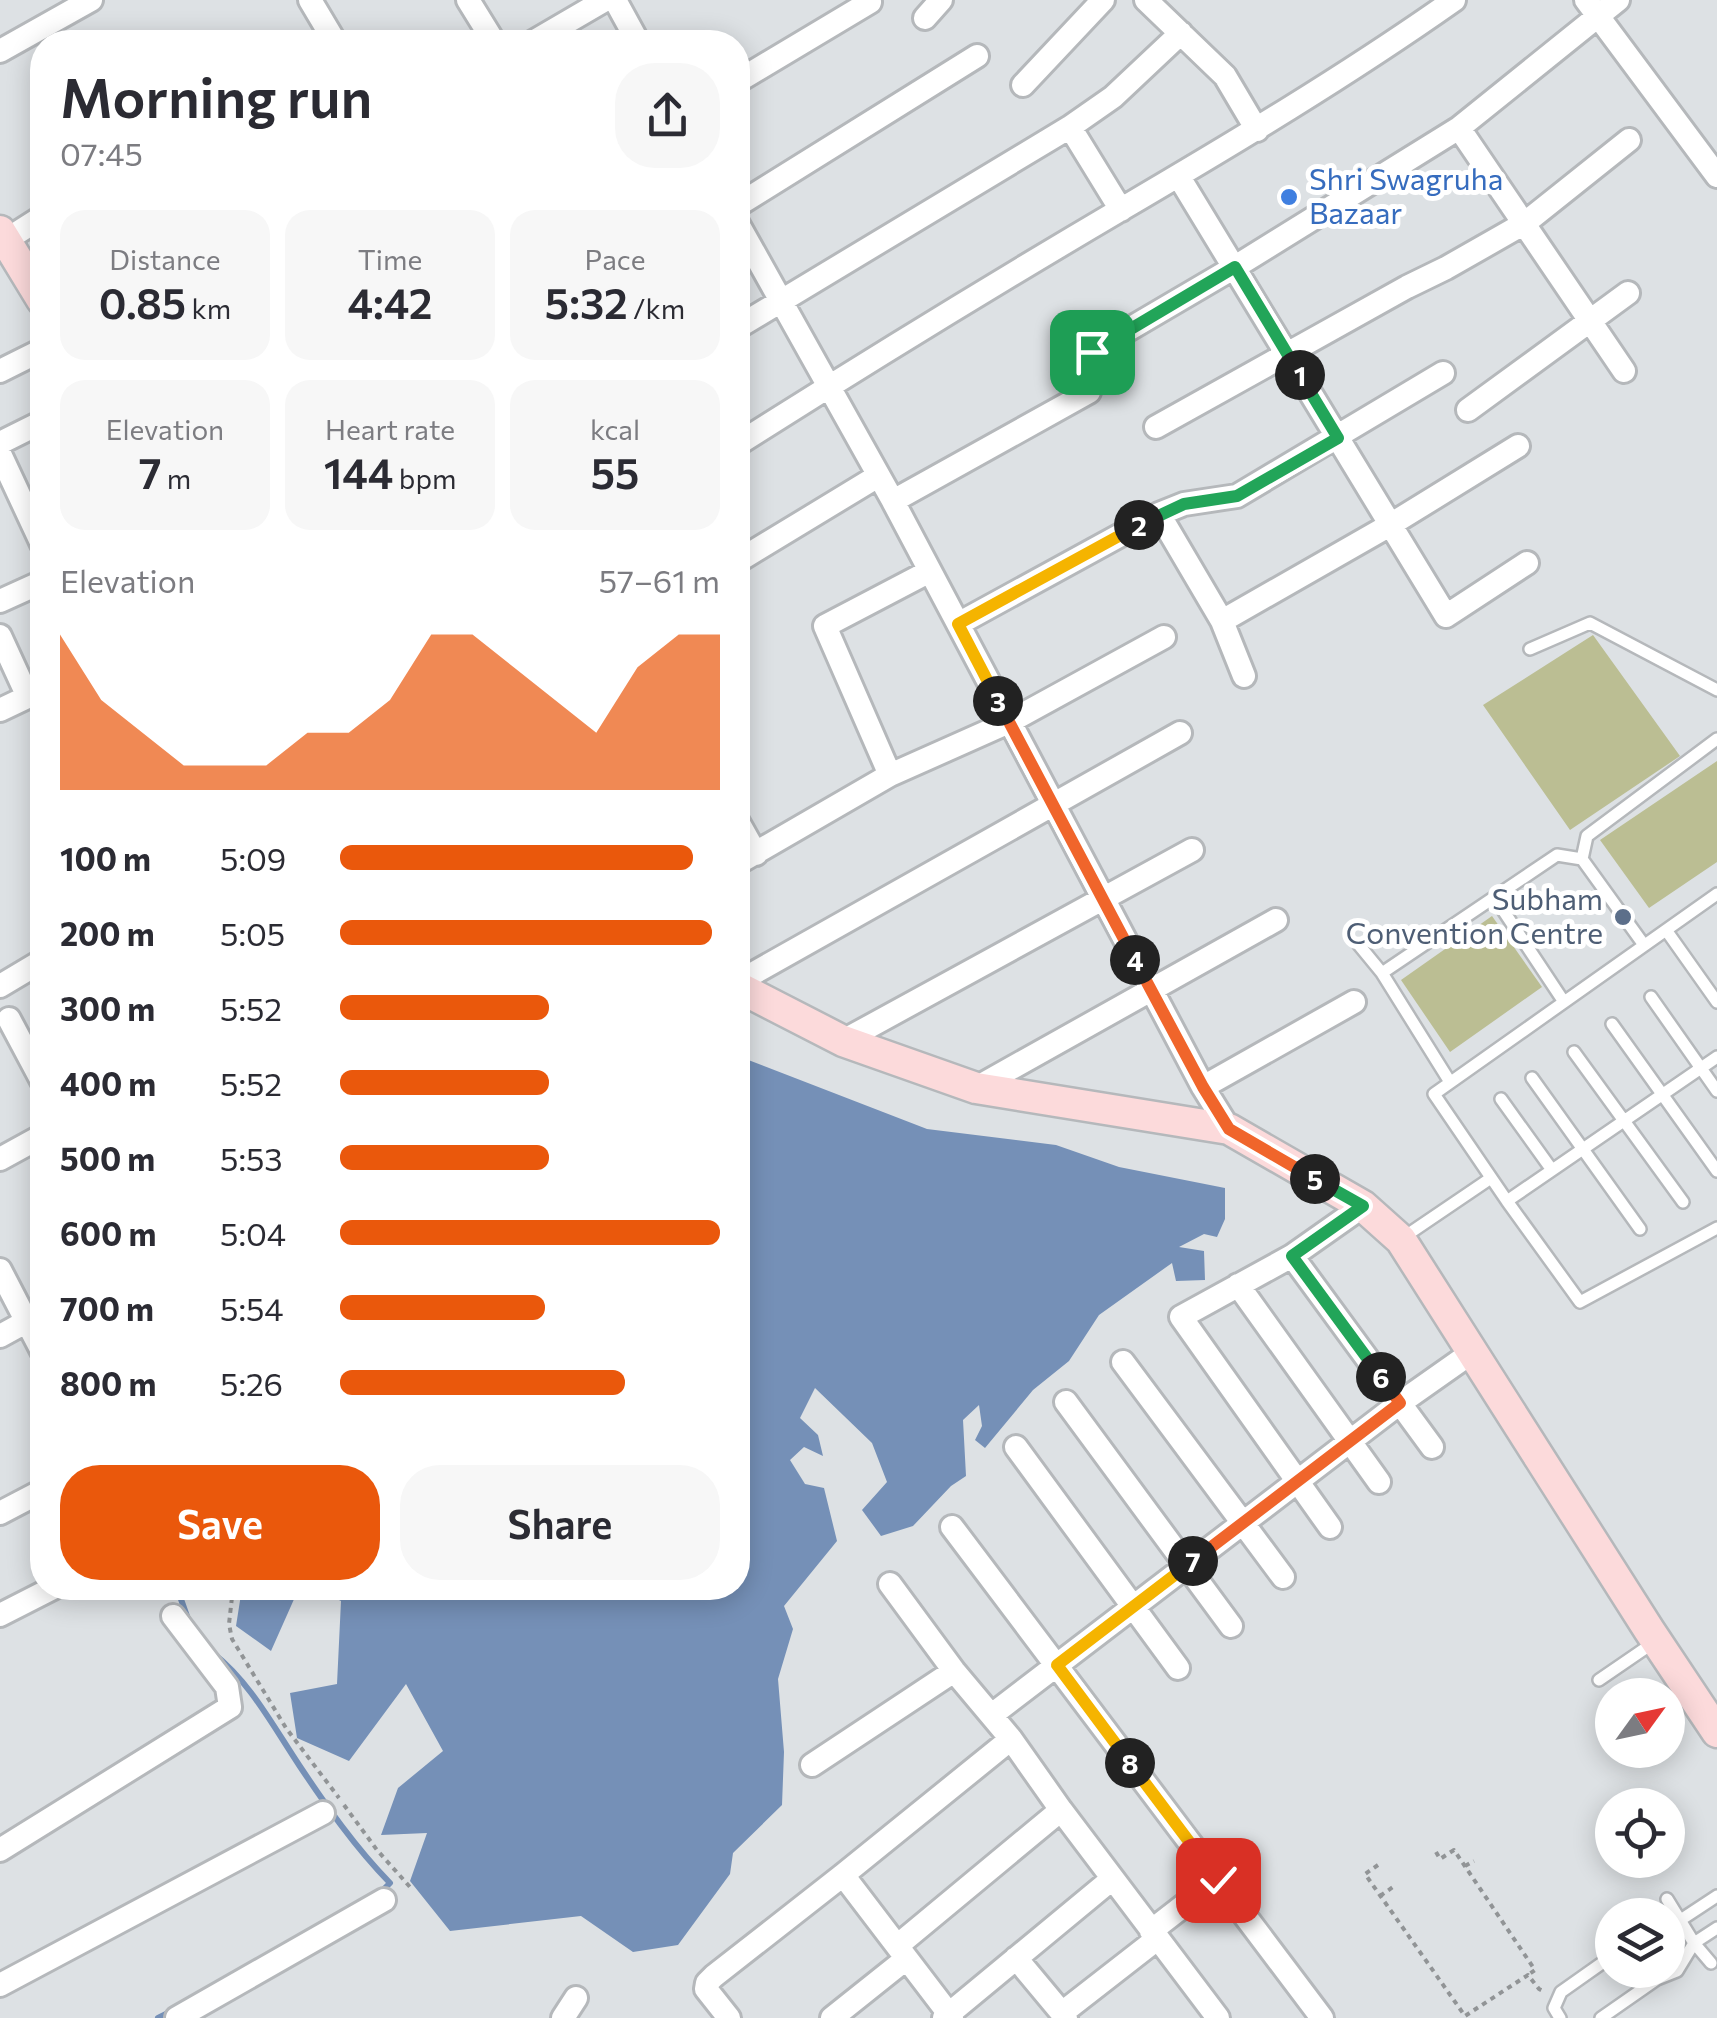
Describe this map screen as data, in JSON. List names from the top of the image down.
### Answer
{
  "places": ["Shri Swagruha Bazaar", "Subham Convention Centre"],
  "north": "top right",
  "page": {
    "heading": ["Morning run", "07:45"],
    "stats": [
      ["Distance", "0.85 km"],
      ["Time", "4:42"],
      ["Pace", "5:32 /km"],
      ["Elevation", "7 m"],
      ["Heart rate", "144 bpm"],
      ["kcal", "55"]
    ],
    "pins": [
      "1",
      "2",
      "3",
      "4",
      "5",
      "6",
      "7",
      "8"
    ],
    "chart": ["Elevation", "57–61 m"],
    "list": [
      {
        "name": "100 m",
        "note": "5:09"
      },
      {
        "name": "200 m",
        "note": "5:05"
      },
      {
        "name": "300 m",
        "note": "5:52"
      },
      {
        "name": "400 m",
        "note": "5:52"
      },
      {
        "name": "500 m",
        "note": "5:53"
      },
      {
        "name": "600 m",
        "note": "5:04"
      },
      {
        "name": "700 m",
        "note": "5:54"
      },
      {
        "name": "800 m",
        "note": "5:26"
      }
    ],
    "buttons": ["Save", "Share"]
  }
}
